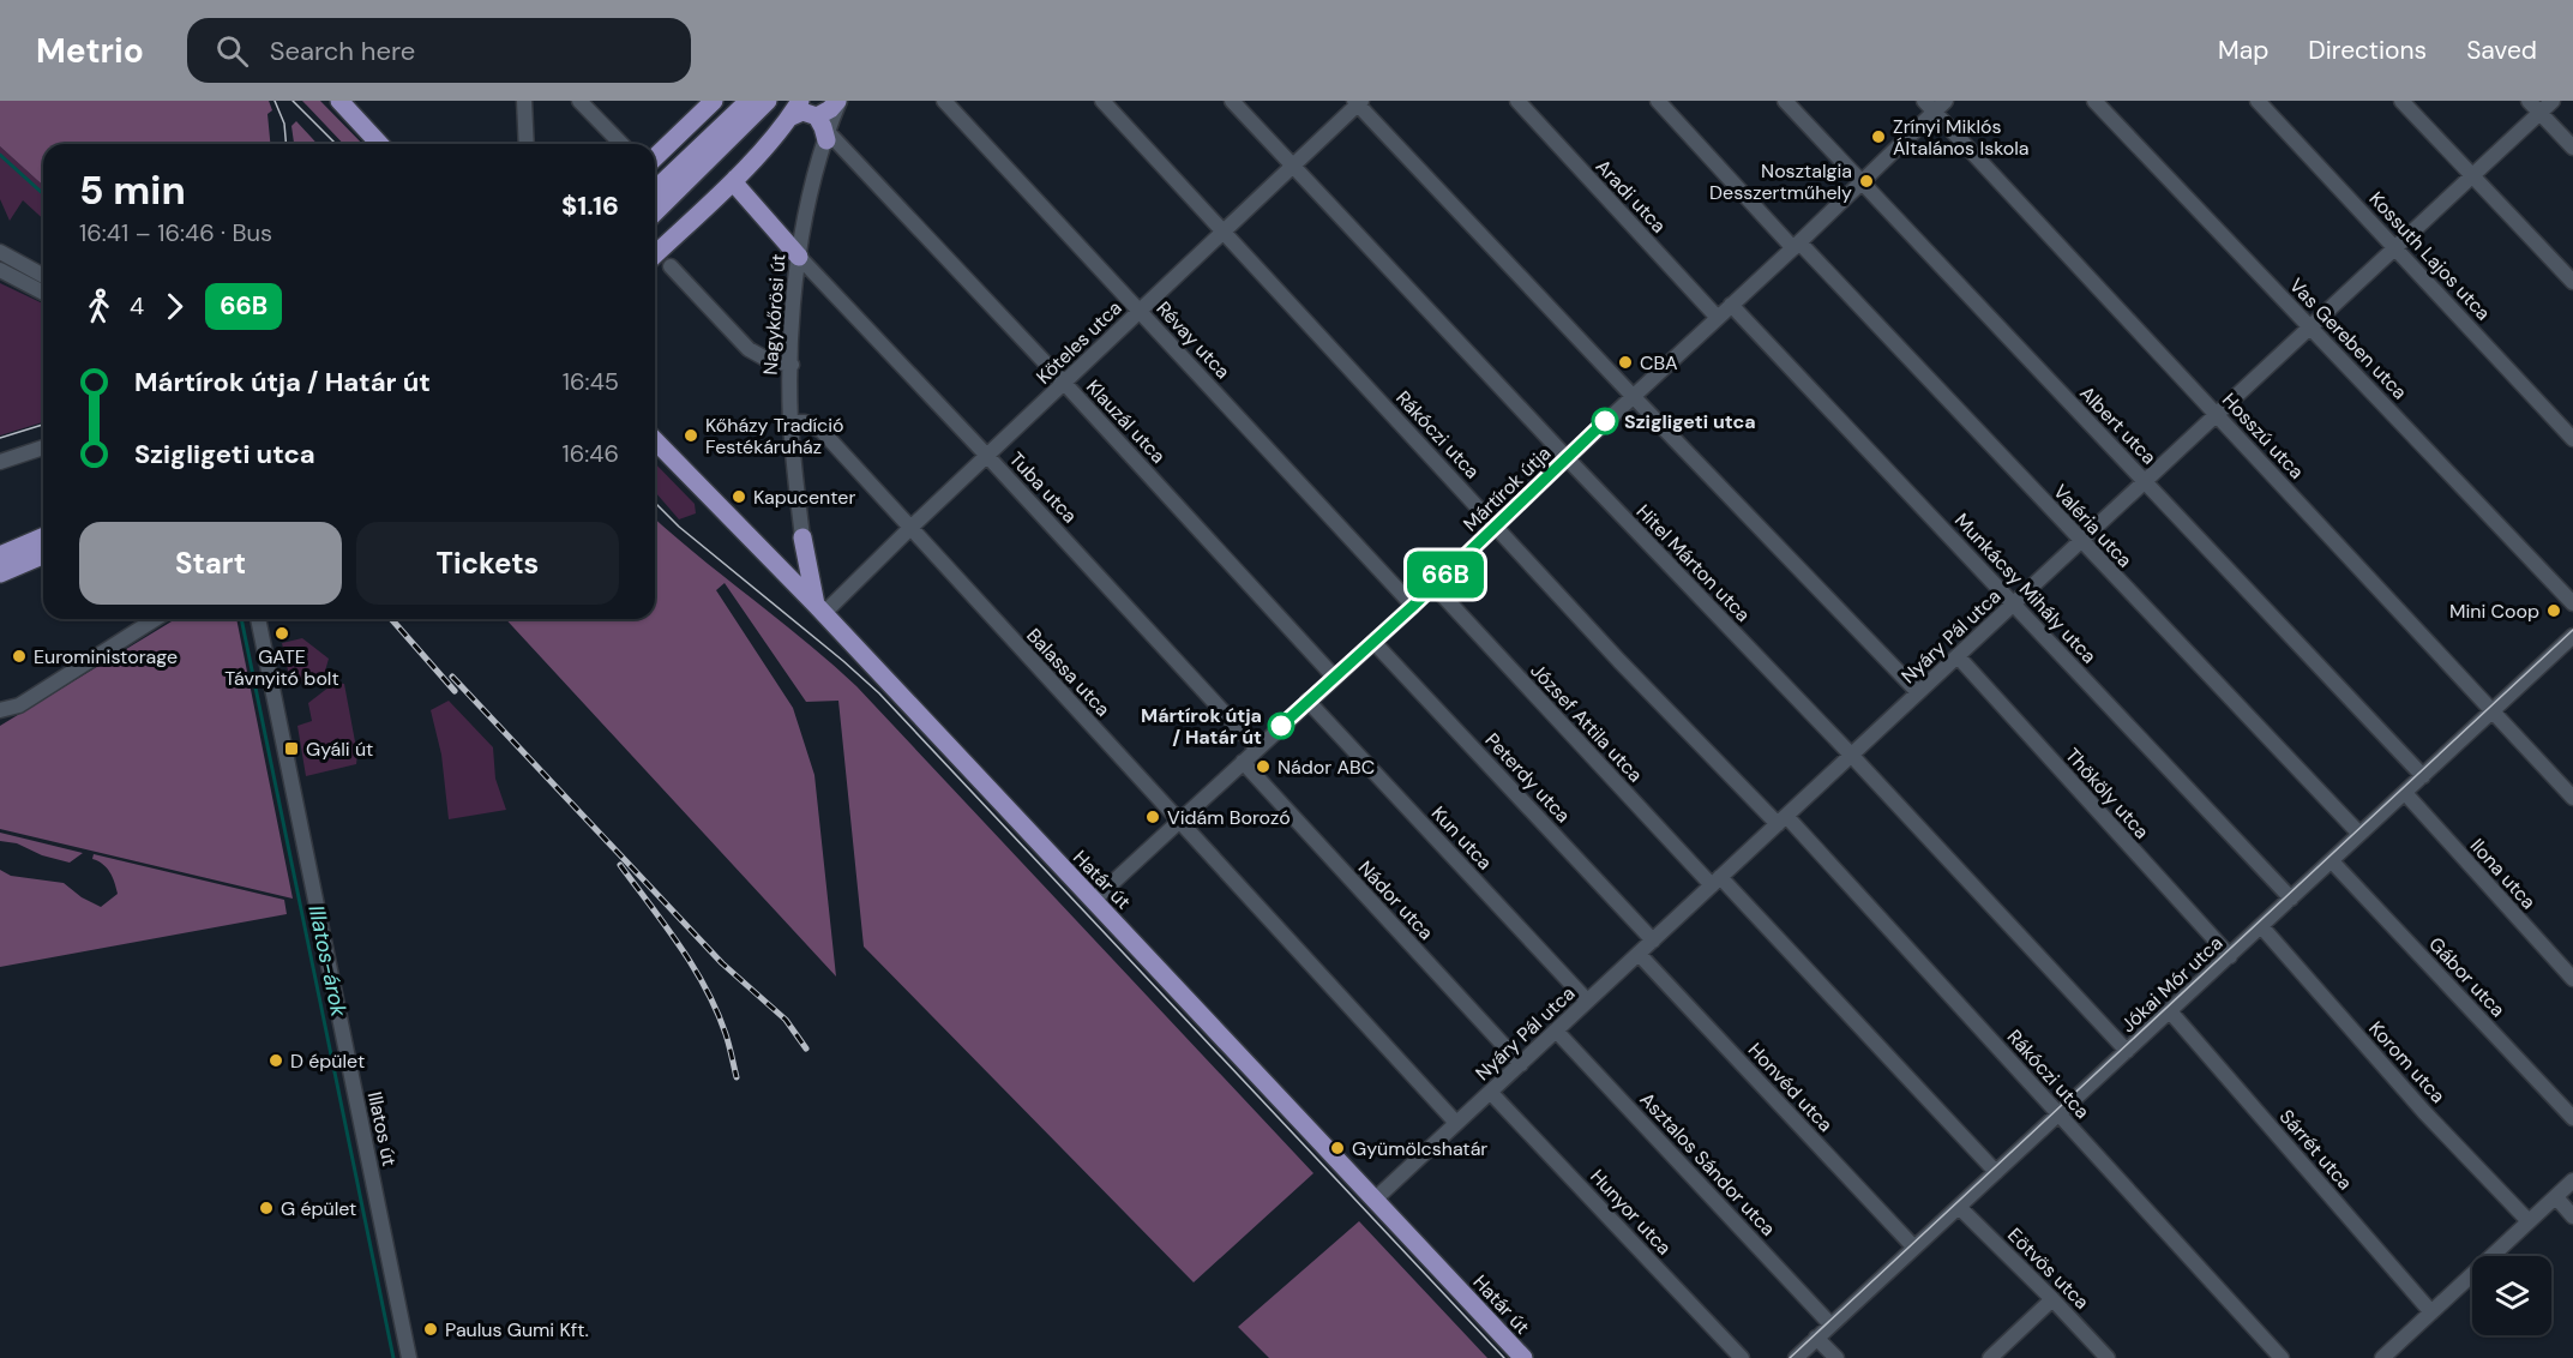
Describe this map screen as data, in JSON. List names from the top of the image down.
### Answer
{
  "streets": {
    "main road": ["Határ út"],
    "street": [
      "Aradi utca",
      "Kossuth Lajos utca",
      "Nagykőrösi út",
      "Vas Gereben utca",
      "Révay utca",
      "Köteles utca",
      "Klauzál utca",
      "Albert utca",
      "Rákóczi utca",
      "Hosszú utca",
      "Tuba utca",
      "Mártírok útja",
      "Valéria utca",
      "Hitel Márton utca",
      "Munkácsy Mihály utca",
      "Nyáry Pál utca",
      "Balassa utca",
      "József Attila utca",
      "Peterdy utca",
      "Thököly utca",
      "Kun utca",
      "Ilona utca",
      "Nádor utca",
      "Gábor utca",
      "Jókai Mór utca",
      "Korom utca",
      "Honvéd utca",
      "Illatos út",
      "Sárrét utca",
      "Asztalos Sándor utca",
      "Hunyor utca",
      "Eötvös utca"
    ]
  },
  "crossings": [
    ["Aradi utca", "Mártírok útja"],
    ["Kossuth Lajos utca", "Nyáry Pál utca"],
    ["Nagykőrösi út", "Klauzál utca"],
    ["Nagykőrösi út", "Tuba utca"],
    ["Nagykőrösi út", "Balassa utca"],
    ["Vas Gereben utca", "Nyáry Pál utca"],
    ["Révay utca", "Köteles utca"],
    ["Révay utca", "Mártírok útja"],
    ["Köteles utca", "Klauzál utca"],
    ["Köteles utca", "Rákóczi utca"],
    ["Köteles utca", "Tuba utca"],
    ["Köteles utca", "Hitel Márton utca"],
    ["Köteles utca", "Balassa utca"],
    ["Köteles utca", "Határ út"],
    ["Klauzál utca", "Mártírok útja"],
    ["Albert utca", "Mártírok útja"],
    ["Albert utca", "Nyáry Pál utca"],
    ["Albert utca", "Jókai Mór utca"],
    ["Rákóczi utca", "Mártírok útja"],
    ["Rákóczi utca", "Nyáry Pál utca"],
    ["Rákóczi utca", "Jókai Mór utca"],
    ["Hosszú utca", "Mártírok útja"],
    ["Hosszú utca", "Nyáry Pál utca"],
    ["Hosszú utca", "Jókai Mór utca"],
    ["Tuba utca", "Mártírok útja"],
    ["Mártírok útja", "Valéria utca"],
    ["Mártírok útja", "Hitel Márton utca"],
    ["Mártírok útja", "Munkácsy Mihály utca"],
    ["Mártírok útja", "Balassa utca"],
    ["Mártírok útja", "József Attila utca"],
    ["Mártírok útja", "Peterdy utca"],
    ["Mártírok útja", "Kun utca"],
    ["Mártírok útja", "Határ út"],
    ["Mártírok útja", "Nádor utca"],
    ["Valéria utca", "Nyáry Pál utca"],
    ["Valéria utca", "Jókai Mór utca"],
    ["Hitel Márton utca", "Nyáry Pál utca"],
    ["Hitel Márton utca", "Jókai Mór utca"],
    ["Munkácsy Mihály utca", "Nyáry Pál utca"],
    ["Munkácsy Mihály utca", "Jókai Mór utca"],
    ["Nyáry Pál utca", "Balassa utca"],
    ["Nyáry Pál utca", "József Attila utca"],
    ["Nyáry Pál utca", "Peterdy utca"],
    ["Nyáry Pál utca", "Thököly utca"],
    ["Nyáry Pál utca", "Kun utca"],
    ["Nyáry Pál utca", "Határ út"],
    ["Nyáry Pál utca", "Nádor utca"],
    ["Nyáry Pál utca", "Honvéd utca"],
    ["Nyáry Pál utca", "Asztalos Sándor utca"],
    ["Nyáry Pál utca", "Hunyor utca"],
    ["József Attila utca", "Jókai Mór utca"],
    ["Thököly utca", "Jókai Mór utca"],
    ["Ilona utca", "Jókai Mór utca"],
    ["Gábor utca", "Jókai Mór utca"],
    ["Jókai Mór utca", "Korom utca"],
    ["Jókai Mór utca", "Honvéd utca"],
    ["Jókai Mór utca", "Sárrét utca"],
    ["Jókai Mór utca", "Asztalos Sándor utca"],
    ["Jókai Mór utca", "Eötvös utca"]
  ],
  "water": ["Illatos-árok"],
  "places": {
    "other": [
      "Zrínyi Miklós Általános Iskola",
      "Nosztalgia Desszertműhely",
      "CBA",
      "Szigligeti utca",
      "Kőházy Tradíció Festékáruház",
      "Kapucenter",
      "Mini Coop",
      "GATE Távnyitó bolt",
      "Euroministorage",
      "Mártírok útja / Határ út",
      "Nádor ABC",
      "Vidám Borozó",
      "D épület",
      "Gyümölcshatár",
      "G épület",
      "Paulus Gumi Kft."
    ],
    "transit": ["Gyáli út"]
  },
  "lines": ["bus line 66B"],
  "page": {
    "header": "Metrio",
    "search": "Search here",
    "nav": ["Map", "Directions", "Saved"],
    "on_map": "66B",
    "heading": ["5 min", "16:41 – 16:46 · Bus", "$1.16"],
    "legs": ["4", "66B"],
    "list": [
      {
        "name": "Mártírok útja / Határ út",
        "value": "16:45"
      },
      {
        "name": "Szigligeti utca",
        "value": "16:46"
      }
    ],
    "buttons": ["Start", "Tickets"]
  }
}
